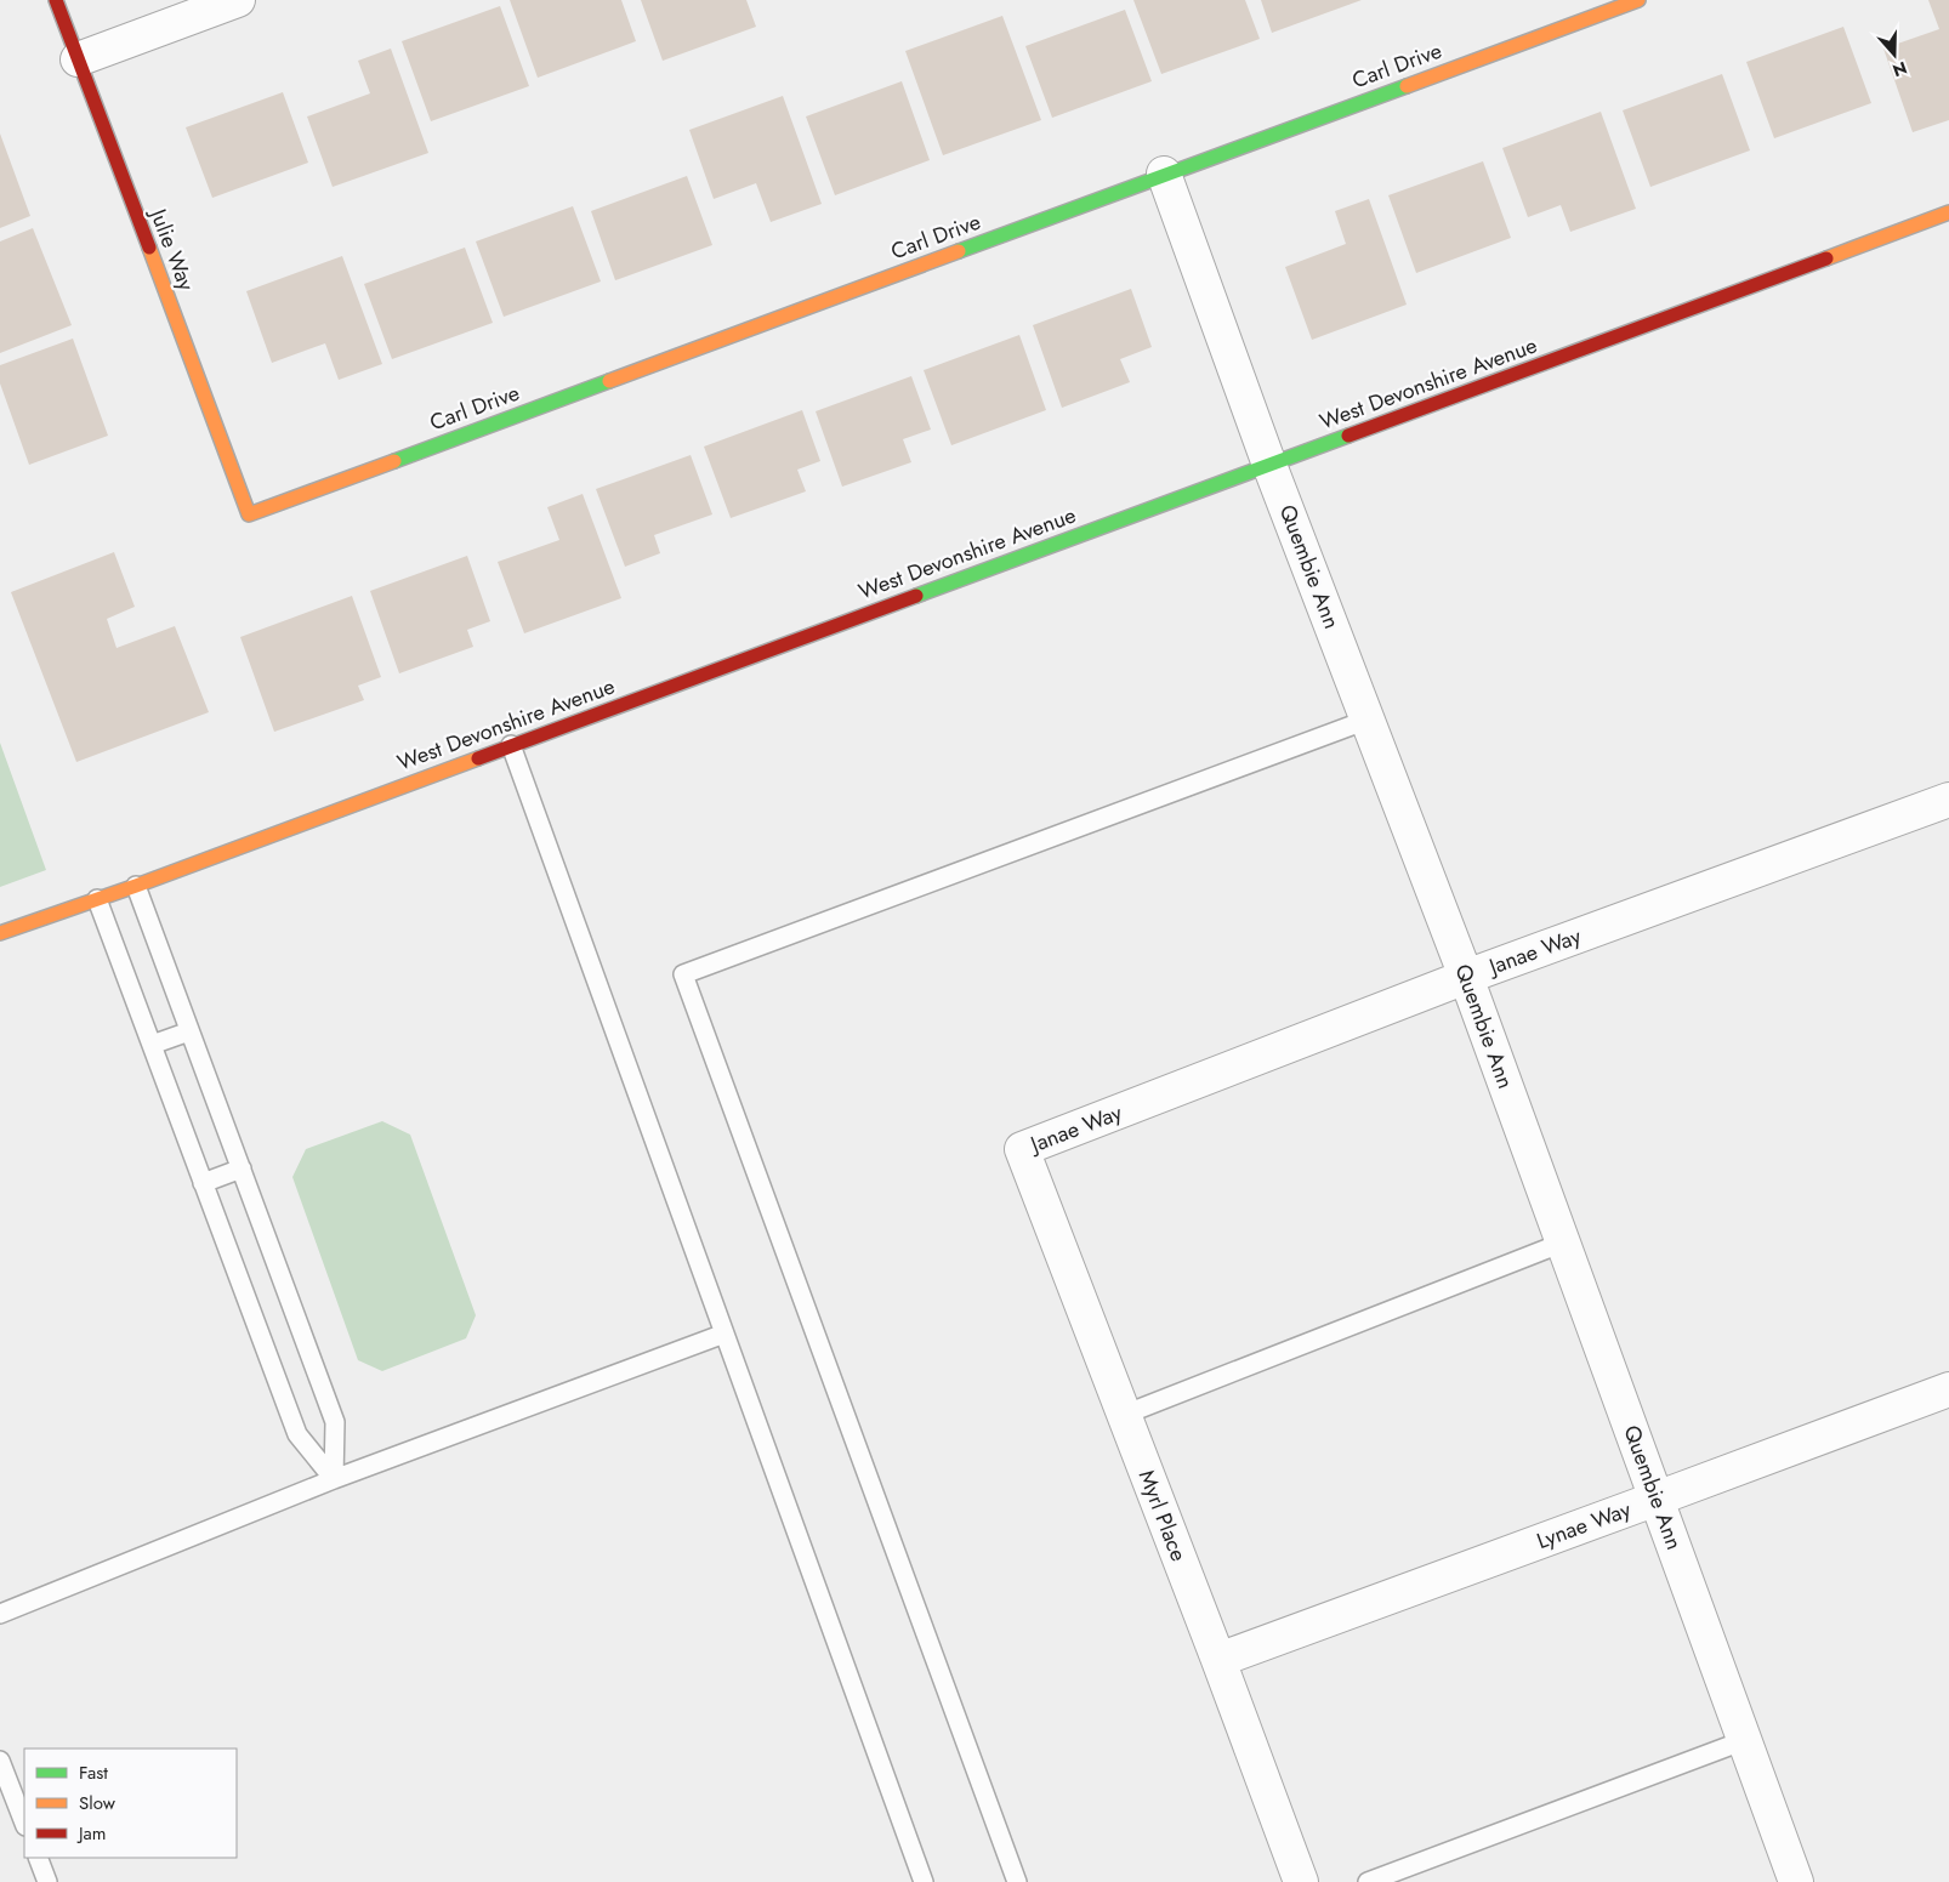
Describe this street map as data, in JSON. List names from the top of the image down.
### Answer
{
  "streets": {
    "street": [
      "Carl Drive",
      "Julie Way",
      "West Devonshire Avenue",
      "Quembie Ann",
      "Janae Way",
      "Myrl Place",
      "Lynae Way"
    ]
  },
  "crossings": [
    ["Carl Drive", "Julie Way"],
    ["Carl Drive", "Quembie Ann"],
    ["West Devonshire Avenue", "Quembie Ann"],
    ["Quembie Ann", "Janae Way"],
    ["Quembie Ann", "Lynae Way"],
    ["Janae Way", "Myrl Place"],
    ["Myrl Place", "Lynae Way"]
  ],
  "legend": ["Fast", "Slow", "Jam"],
  "north": "bottom"
}
